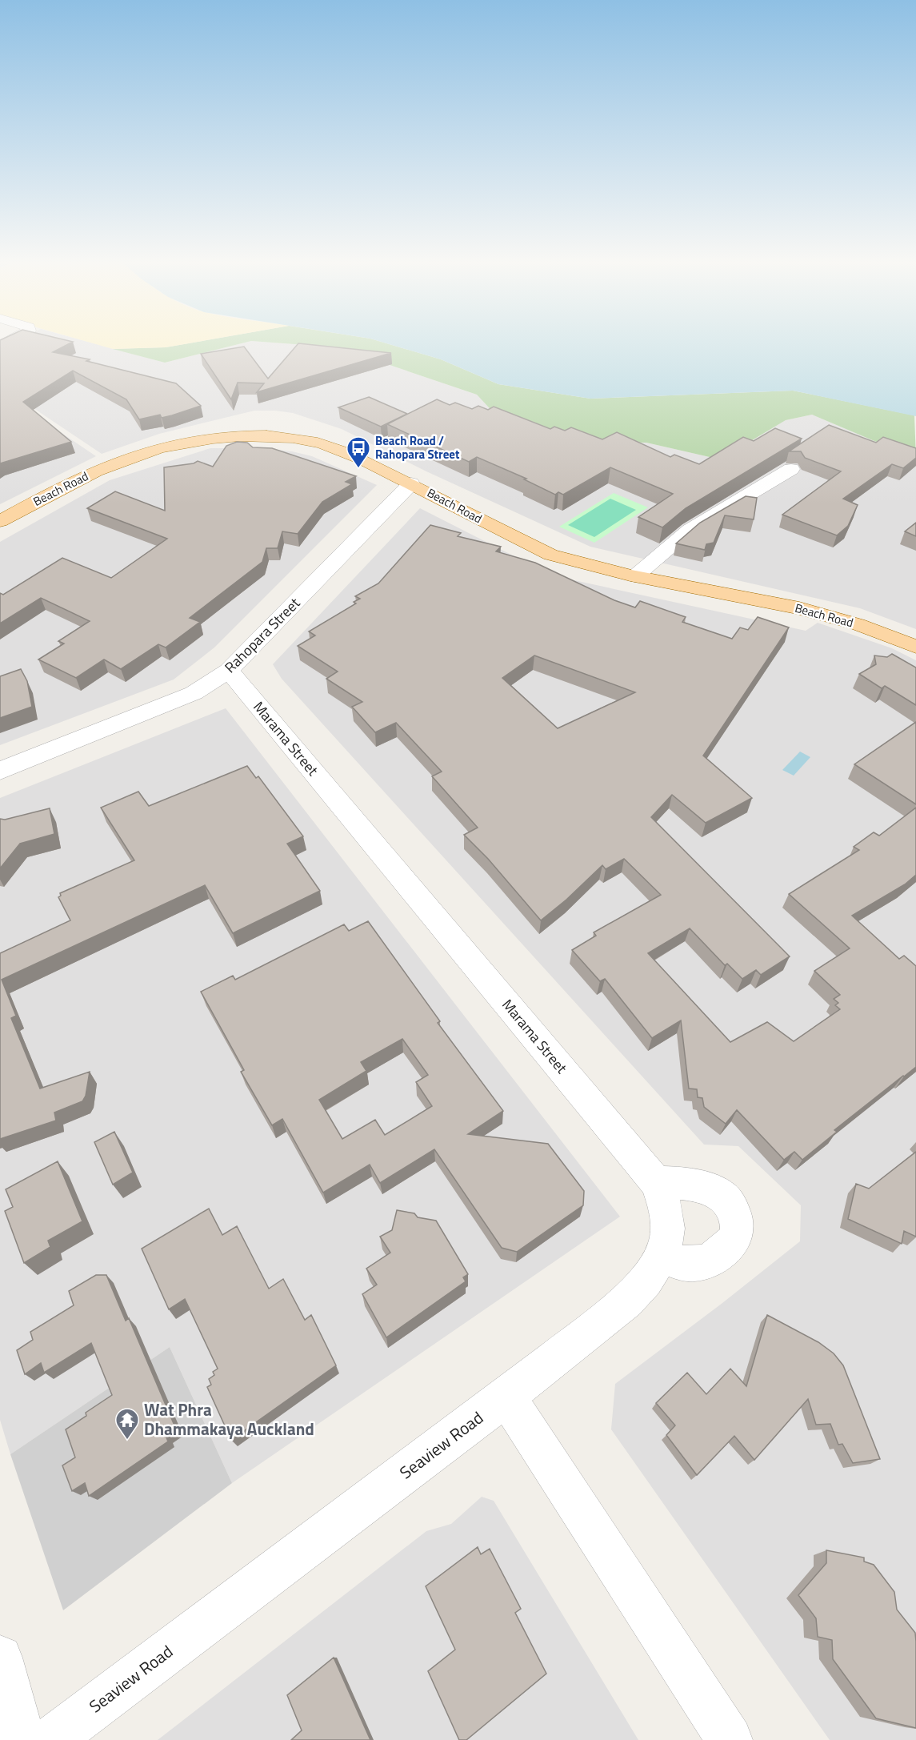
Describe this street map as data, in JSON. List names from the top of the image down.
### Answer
{
  "streets": {
    "main road": ["Beach Road"],
    "street": ["Rahopara Street", "Marama Street", "Seaview Road"]
  },
  "crossings": [
    ["Beach Road", "Rahopara Street"],
    ["Rahopara Street", "Marama Street"],
    ["Marama Street", "Seaview Road"]
  ],
  "places": {
    "bus stop": ["Beach Road / Rahopara Street"],
    "temple": ["Wat Phra Dhammakaya Auckland"]
  }
}
